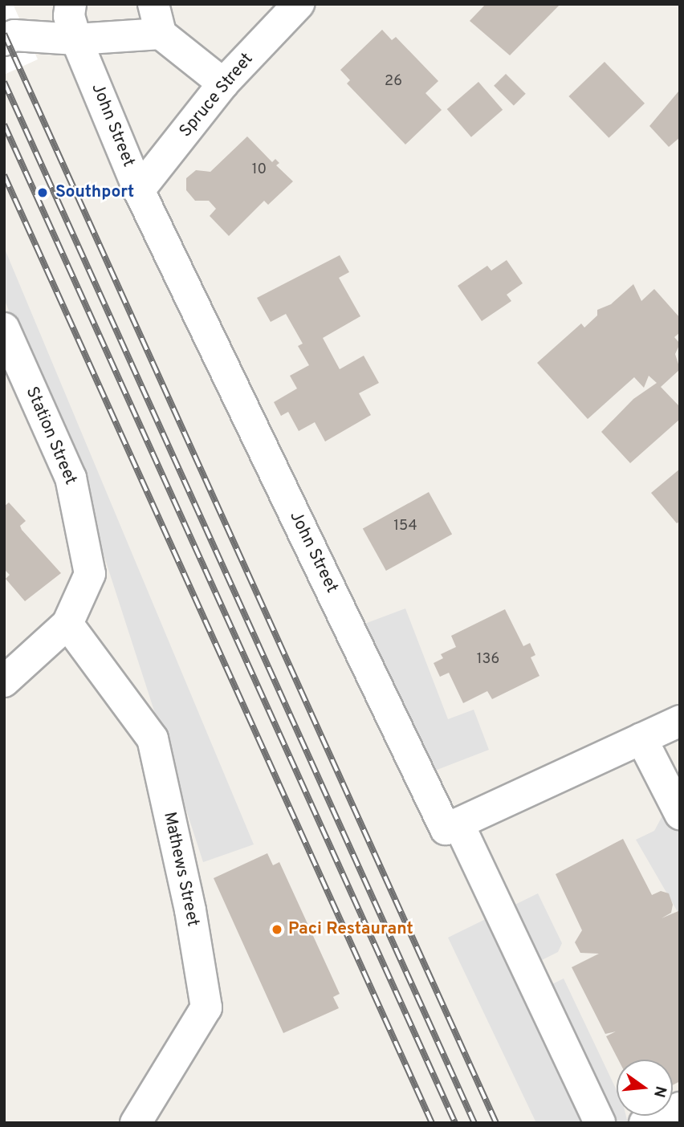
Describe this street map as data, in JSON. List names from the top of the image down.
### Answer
{
  "streets": {
    "street": [
      "Spruce Street",
      "John Street",
      "Station Street",
      "Mathews Street"
    ]
  },
  "crossings": [
    ["Spruce Street", "John Street"],
    ["Station Street", "Mathews Street"]
  ],
  "places": ["Southport", "Paci Restaurant"],
  "house_numbers": [
    "26",
    "10",
    "154",
    "136"
  ],
  "north": "right"
}
